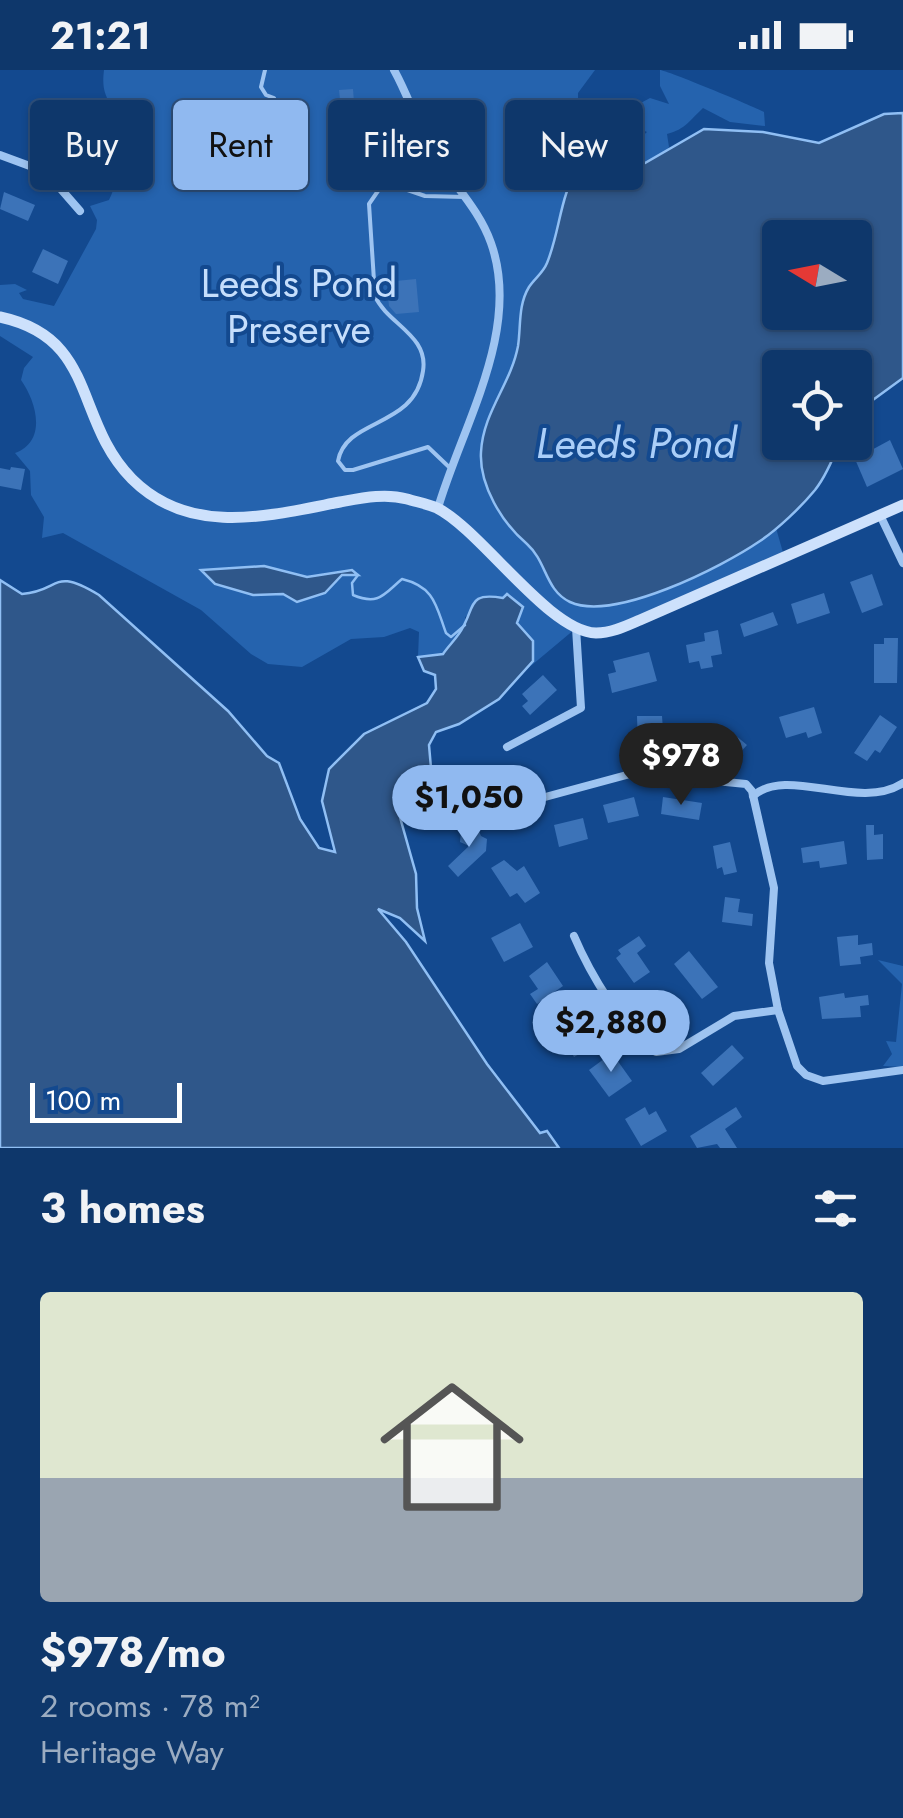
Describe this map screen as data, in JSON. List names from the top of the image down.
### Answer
{
  "water": ["Leeds Pond"],
  "parks": ["Leeds Pond Preserve"],
  "scale_bar": "100 m",
  "north": "left",
  "page": {
    "status": "21:21",
    "chip": [
      "Buy",
      "Rent",
      "Filters",
      "New"
    ],
    "price": ["$978", "$1,050", "$2,880"],
    "scale": "100 m",
    "heading": "3 homes",
    "list": [
      {
        "name": "$978/mo",
        "note": "2 rooms · 78 m² · Heritage Way"
      }
    ]
  }
}
